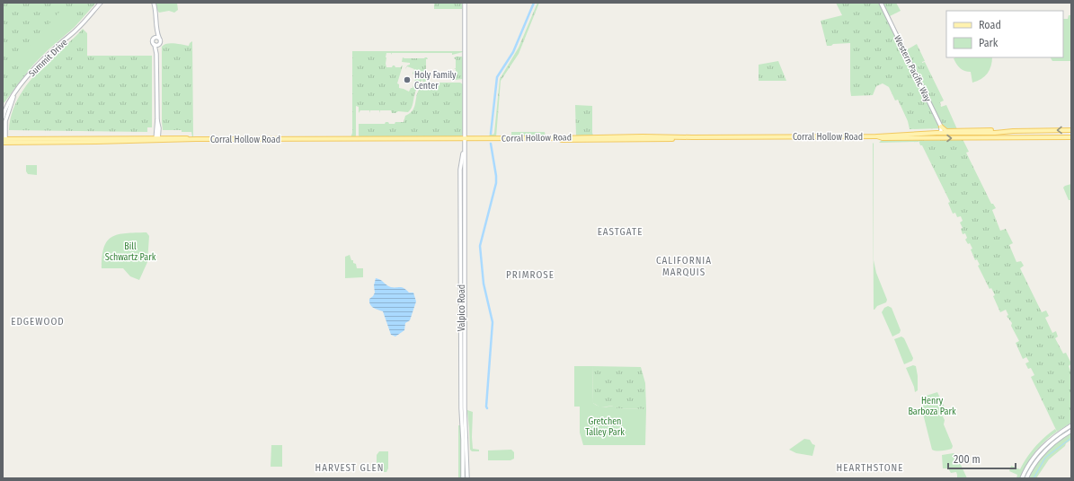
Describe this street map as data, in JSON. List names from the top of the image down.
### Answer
{
  "streets": {
    "main road": [
      "Summit Drive",
      "Western Pacific Way",
      "Corral Hollow Road",
      "Valpico Road"
    ]
  },
  "crossings": [
    ["Corral Hollow Road", "Valpico Road"]
  ],
  "districts": [
    "EASTGATE",
    "CALIFORNIA MARQUIS",
    "PRIMROSE",
    "EDGEWOOD",
    "HARVEST GLEN",
    "HEARTHSTONE"
  ],
  "parks": ["Bill Schwartz Park", "Henry Barboza Park", "Gretchen Talley Park"],
  "places": ["Holy Family Center"],
  "legend": ["Road", "Park"],
  "scale_bar": "200 m"
}
